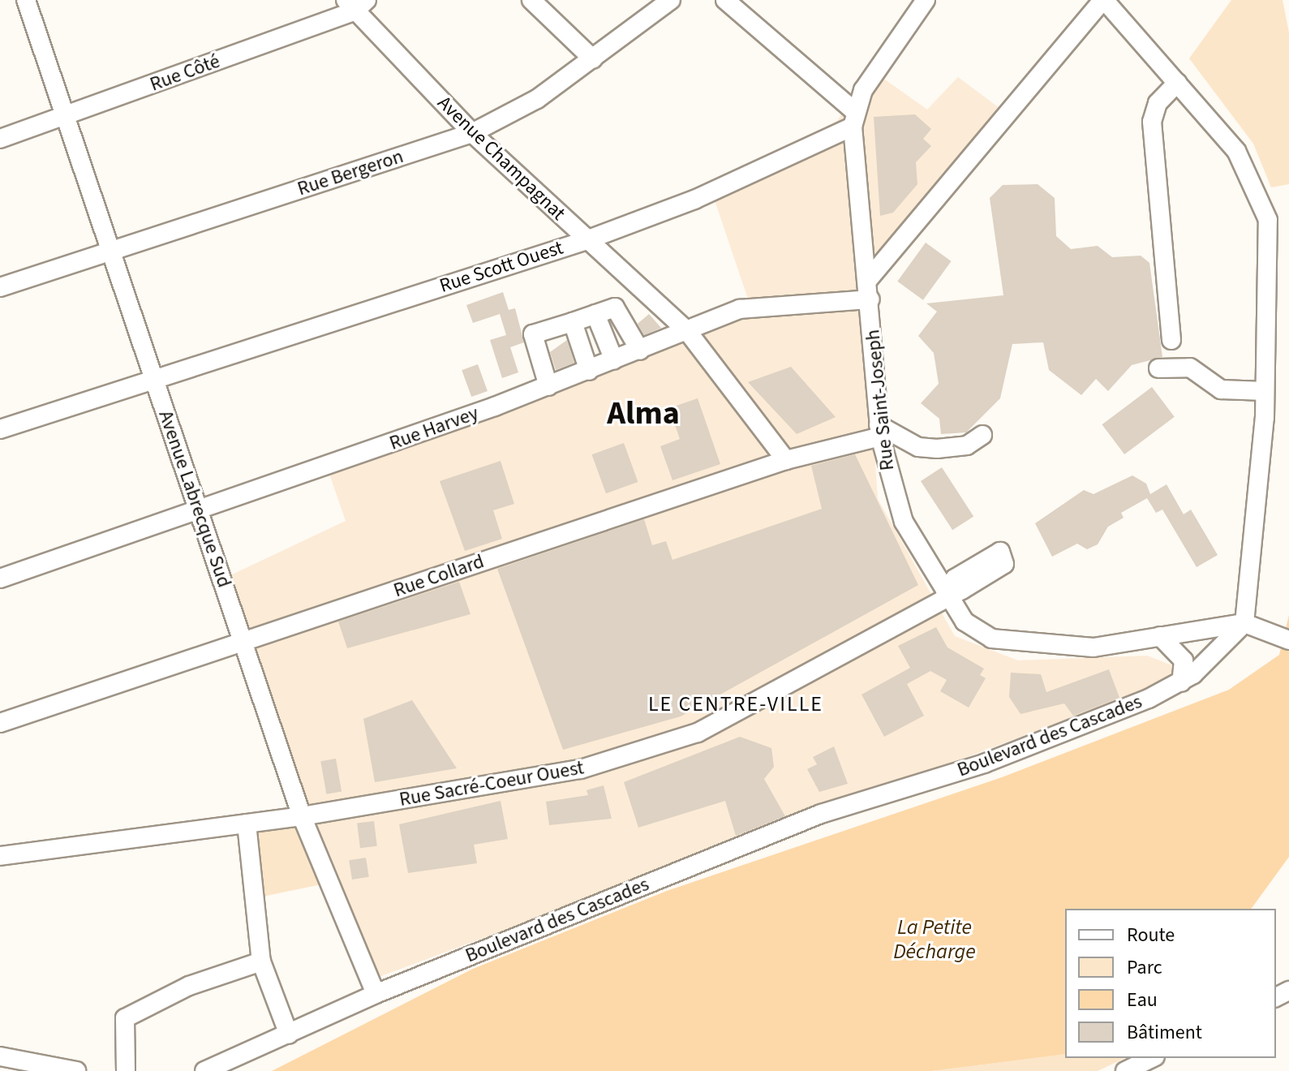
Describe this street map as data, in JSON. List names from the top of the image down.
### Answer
{
  "streets": {
    "street": [
      "Rue Côté",
      "Avenue Champagnat",
      "Rue Bergeron",
      "Rue Scott Ouest",
      "Rue Saint-Joseph",
      "Rue Harvey",
      "Avenue Labrecque Sud",
      "Rue Collard",
      "Boulevard des Cascades",
      "Rue Sacré-Coeur Ouest"
    ]
  },
  "crossings": [
    ["Rue Côté", "Avenue Champagnat"],
    ["Rue Côté", "Avenue Labrecque Sud"],
    ["Avenue Champagnat", "Rue Bergeron"],
    ["Avenue Champagnat", "Rue Scott Ouest"],
    ["Avenue Champagnat", "Rue Harvey"],
    ["Avenue Champagnat", "Rue Collard"],
    ["Rue Bergeron", "Avenue Labrecque Sud"],
    ["Rue Scott Ouest", "Rue Saint-Joseph"],
    ["Rue Scott Ouest", "Avenue Labrecque Sud"],
    ["Rue Saint-Joseph", "Rue Harvey"],
    ["Rue Saint-Joseph", "Rue Collard"],
    ["Rue Saint-Joseph", "Boulevard des Cascades"],
    ["Rue Saint-Joseph", "Rue Sacré-Coeur Ouest"],
    ["Rue Harvey", "Avenue Labrecque Sud"],
    ["Avenue Labrecque Sud", "Rue Collard"],
    ["Avenue Labrecque Sud", "Boulevard des Cascades"],
    ["Avenue Labrecque Sud", "Rue Sacré-Coeur Ouest"]
  ],
  "districts": ["Alma", "LE CENTRE-VILLE"],
  "water": ["La Petite Décharge"],
  "legend": [
    "Route",
    "Parc",
    "Eau",
    "Bâtiment"
  ]
}
